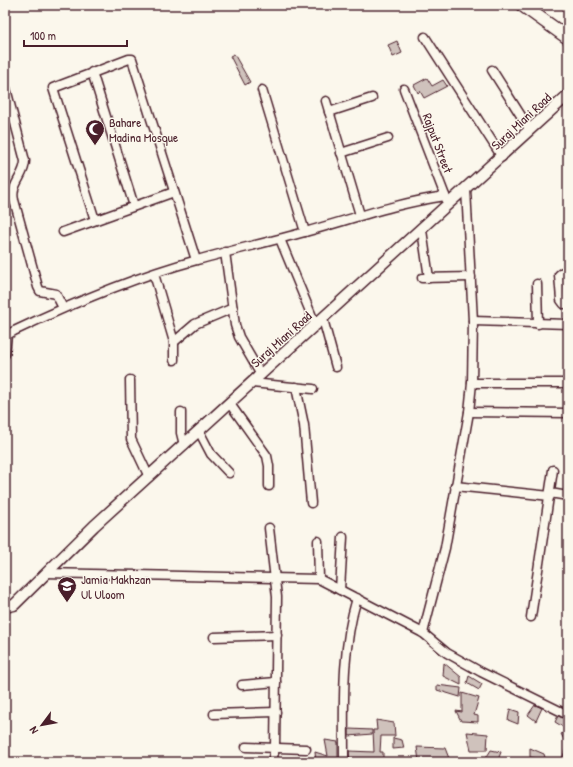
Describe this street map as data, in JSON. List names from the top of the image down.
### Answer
{
  "streets": {
    "street": ["Suraj Miani Road", "Rajput Street"]
  },
  "crossings": [
    ["Suraj Miani Road", "Rajput Street"]
  ],
  "places": {
    "mosque": ["Bahare Madina Mosque"],
    "school or university": ["Jamia Makhzan Ul Uloom"]
  },
  "scale_bar": "100 m",
  "north": "bottom left"
}
